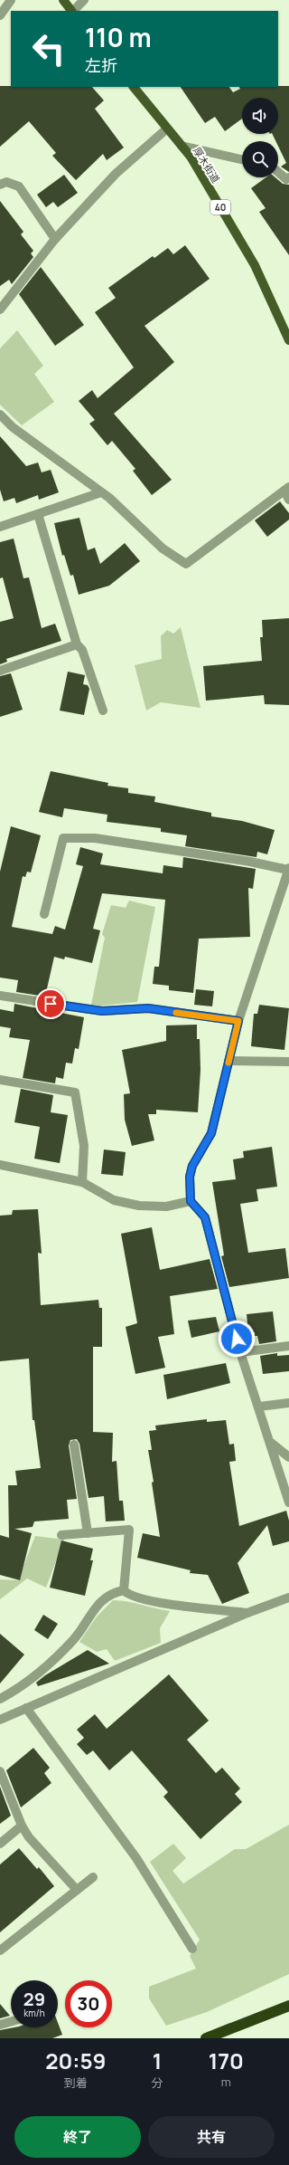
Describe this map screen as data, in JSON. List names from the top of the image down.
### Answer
{
  "streets": {
    "main road": ["厚木街道", "40"]
  },
  "page": {
    "turn": ["110 m", "左折"],
    "speed": "29 km/h",
    "limit": "30",
    "eta": [
      "20:59",
      "到着",
      "1",
      "分",
      "170",
      "m"
    ],
    "buttons": ["終了", "共有"]
  }
}
